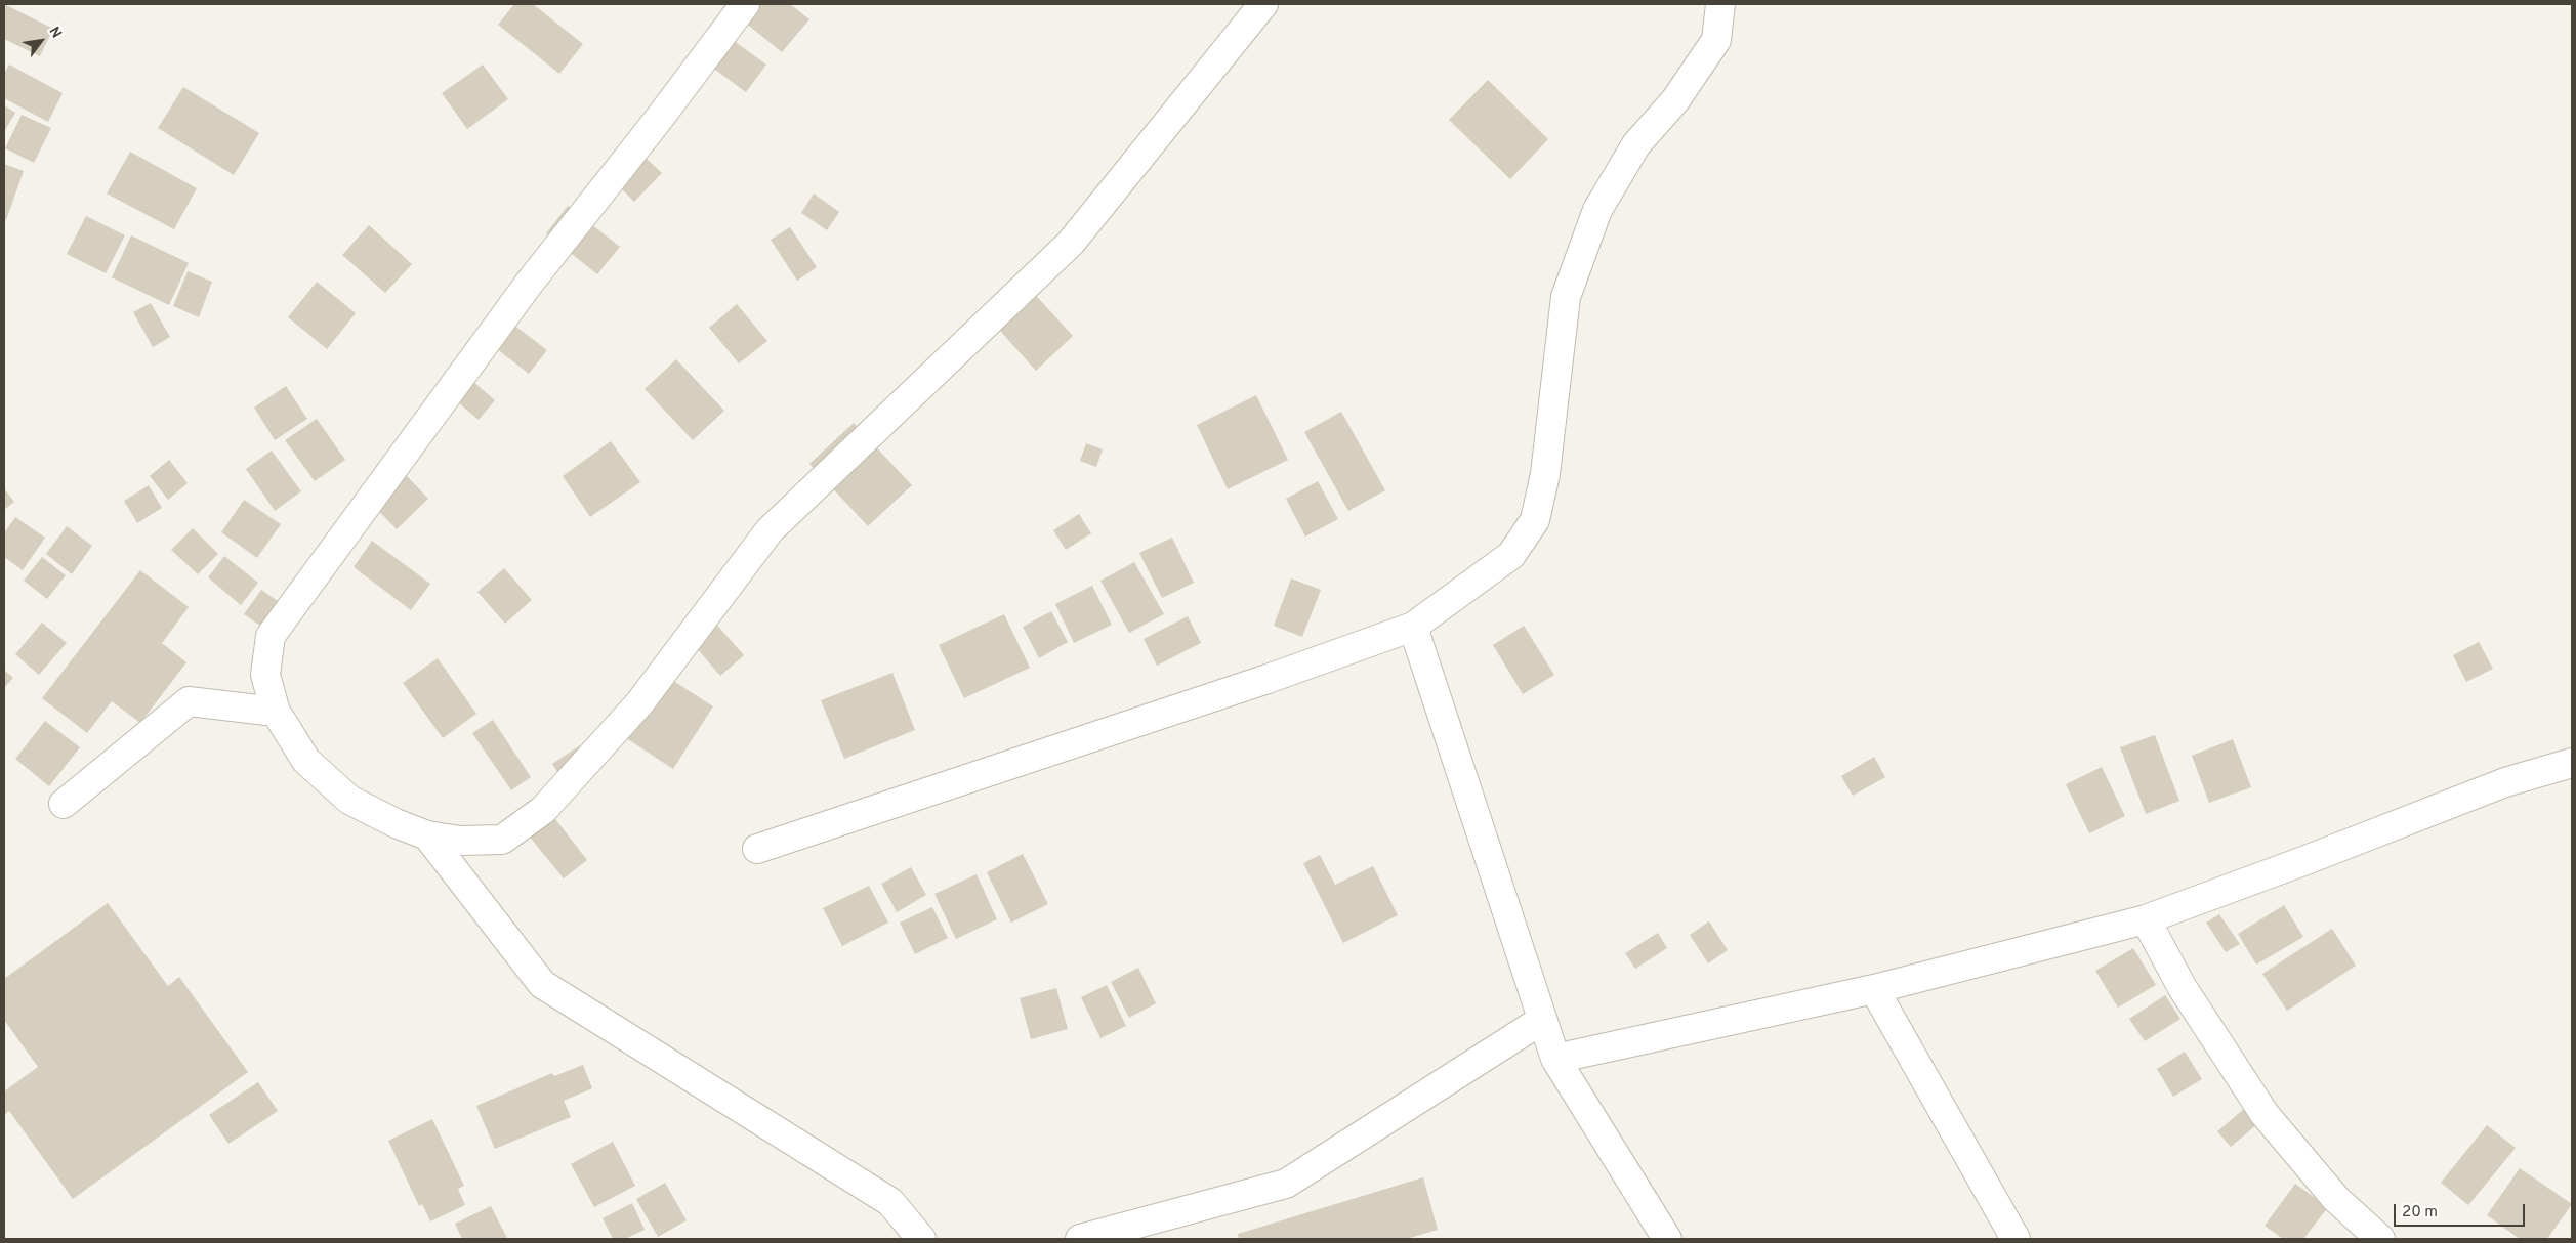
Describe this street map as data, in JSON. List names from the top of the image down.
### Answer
{
  "scale_bar": "20 m",
  "north": "top right"
}
